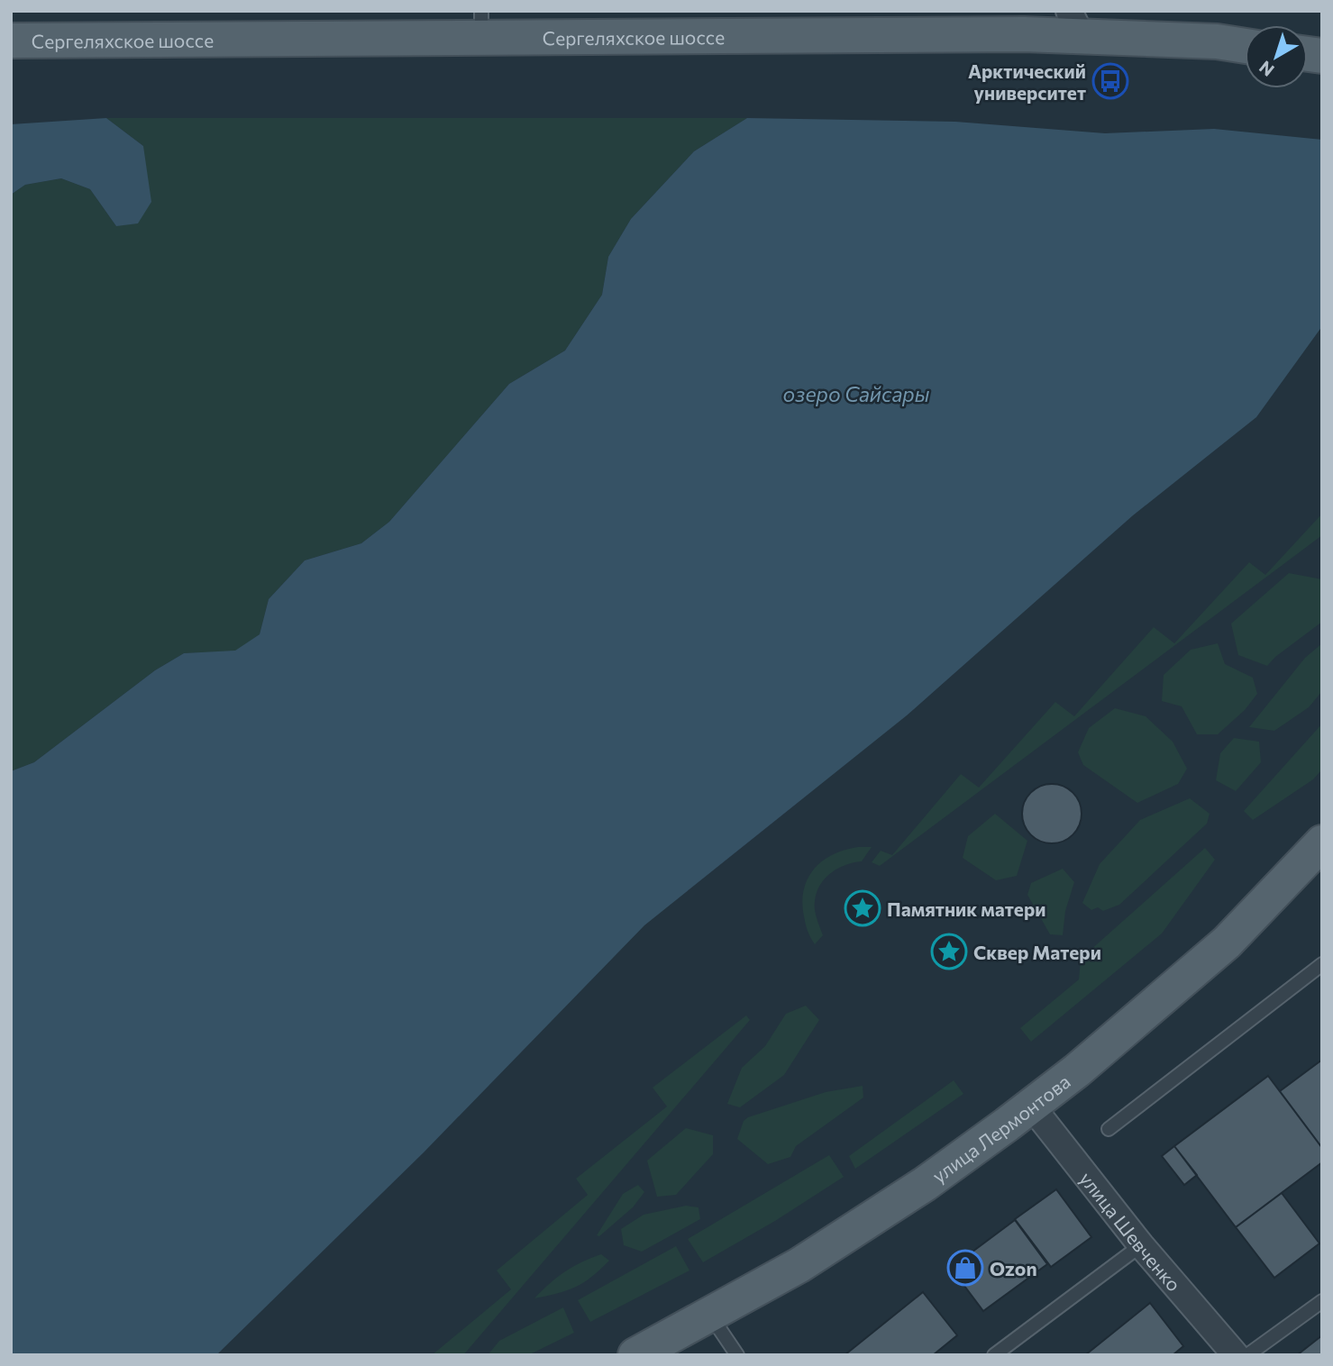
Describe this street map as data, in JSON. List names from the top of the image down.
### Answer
{
  "streets": {
    "main road": ["Сергеляхское шоссе", "улица Лермонтова"],
    "street": ["улица Шевченко"]
  },
  "crossings": [
    ["улица Лермонтова", "улица Шевченко"]
  ],
  "water": ["озеро Сайсары"],
  "places": {
    "bus stop": ["Арктический университет"],
    "place": ["Памятник матери", "Сквер Матери"],
    "shop": ["Ozon"]
  },
  "north": "bottom left"
}
